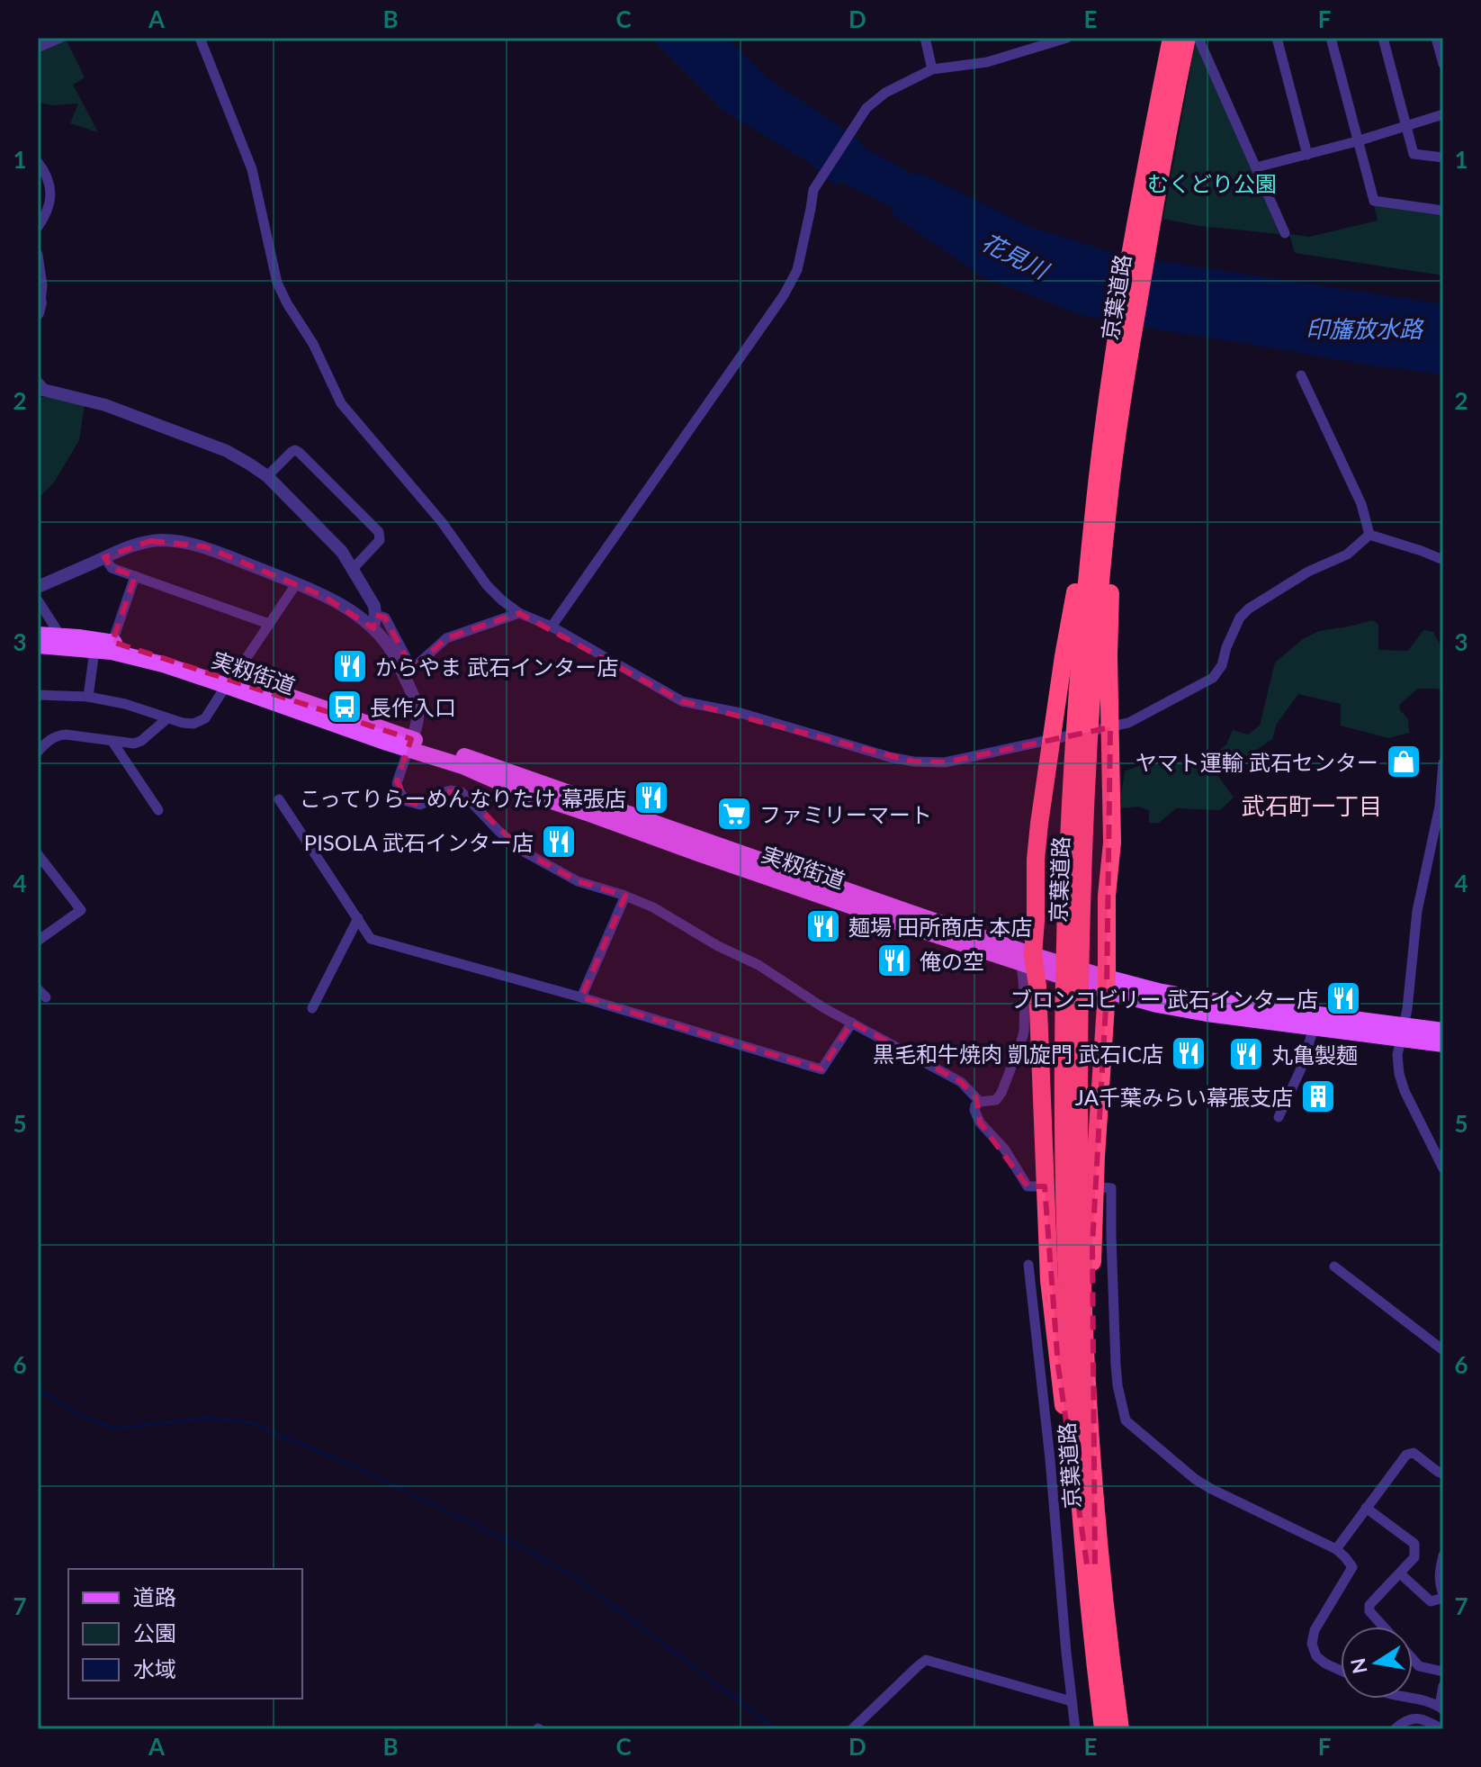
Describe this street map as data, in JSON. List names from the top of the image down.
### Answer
{
  "streets": {
    "highway": ["京葉道路"],
    "main road": ["実籾街道"]
  },
  "districts": ["武石町一丁目"],
  "water": ["花見川", "印旛放水路"],
  "parks": ["むくどり公園"],
  "places": {
    "restaurant": [
      "からやま 武石インター店",
      "こってりらーめんなりたけ 幕張店",
      "PISOLA 武石インター店",
      "麺場 田所商店 本店",
      "俺の空",
      "ブロンコビリー 武石インター店",
      "黒毛和牛焼肉 凱旋門 武石IC店",
      "丸亀製麺"
    ],
    "bus stop": ["長作入口"],
    "shop": ["ヤマト運輸 武石センター"],
    "supermarket": ["ファミリーマート"],
    "building": ["JA千葉みらい幕張支店"]
  },
  "legend": ["道路", "公園", "水域"],
  "north": "left",
  "grid": {
    "columns": [
      "A",
      "B",
      "C",
      "D",
      "E",
      "F"
    ],
    "rows": [
      "1",
      "2",
      "3",
      "4",
      "5",
      "6",
      "7"
    ]
  }
}
